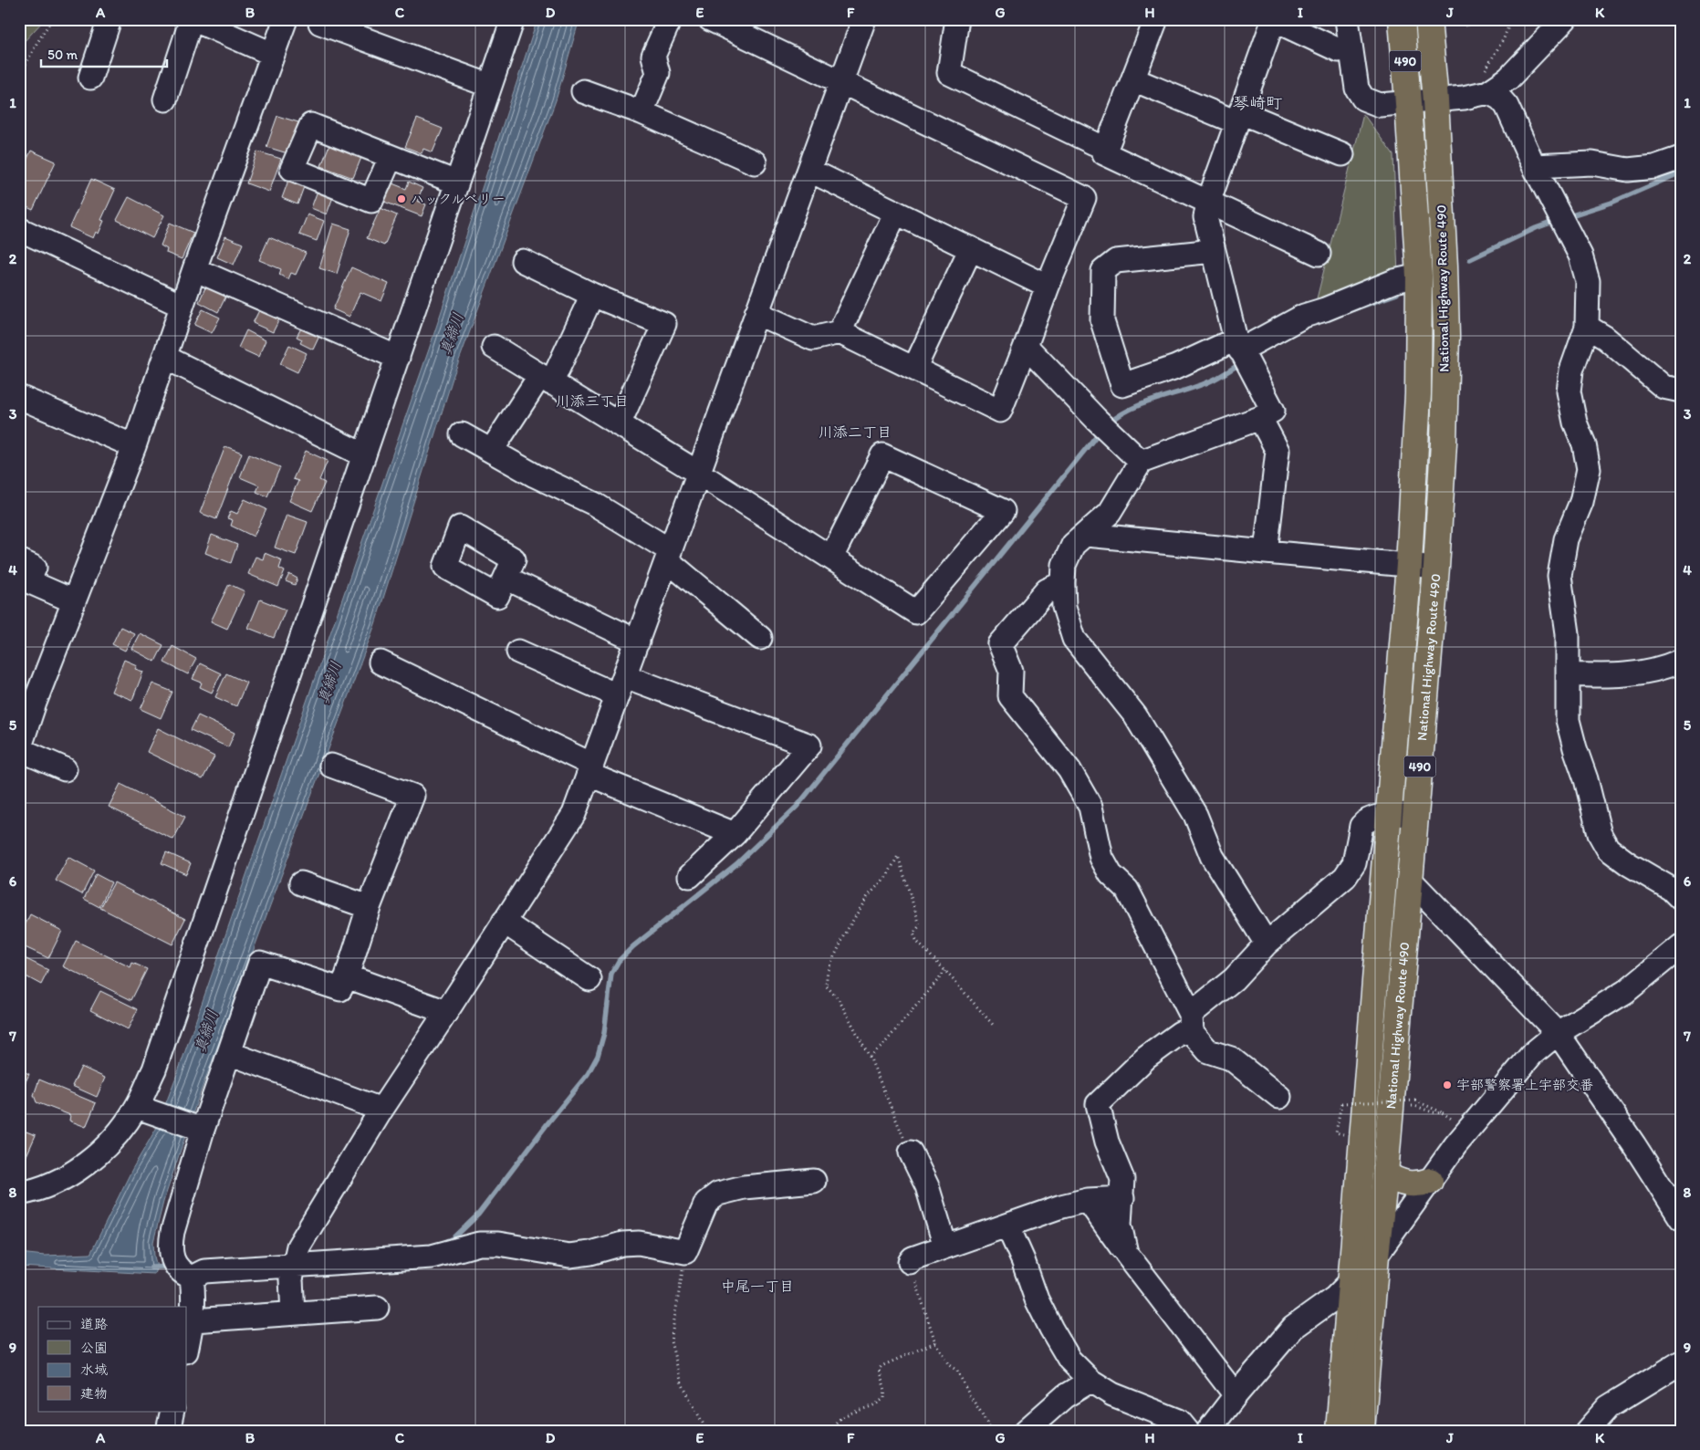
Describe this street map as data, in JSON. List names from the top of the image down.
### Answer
{
  "streets": {
    "highway": ["490", "National Highway Route 490"]
  },
  "districts": [
    "琴崎町",
    "川添三丁目",
    "川添二丁目",
    "中尾一丁目"
  ],
  "water": ["真締川"],
  "places": ["ハックルベリー", "宇部警察署上宇部交番"],
  "legend": [
    "道路",
    "公園",
    "水域",
    "建物"
  ],
  "scale_bar": "50 m",
  "grid": {
    "columns": [
      "A",
      "B",
      "C",
      "D",
      "E",
      "F",
      "G",
      "H",
      "I",
      "J",
      "K"
    ],
    "rows": [
      "1",
      "2",
      "3",
      "4",
      "5",
      "6",
      "7",
      "8",
      "9"
    ]
  }
}
